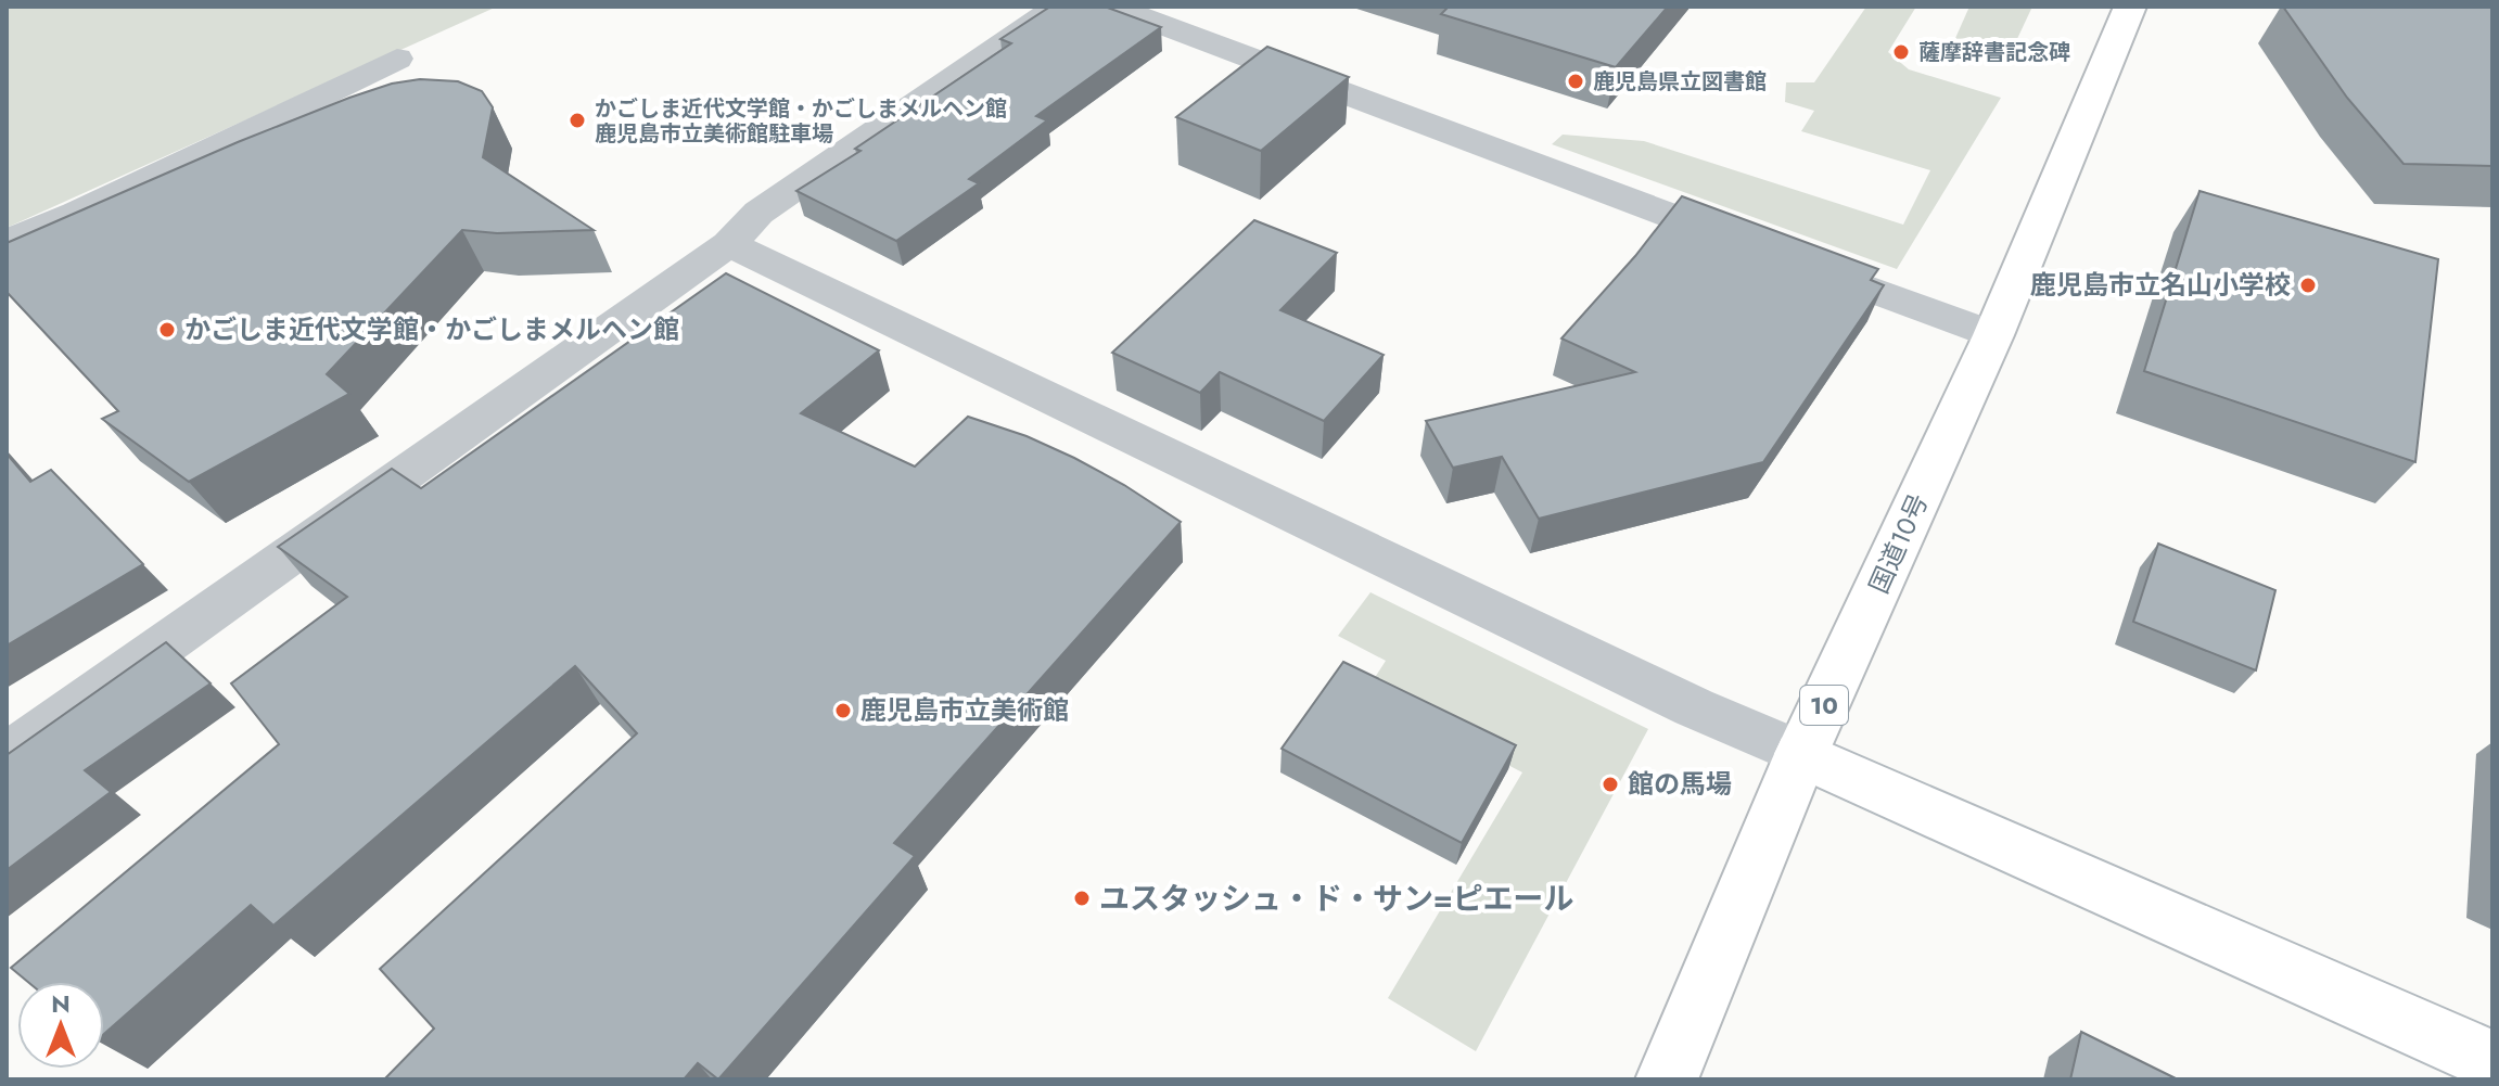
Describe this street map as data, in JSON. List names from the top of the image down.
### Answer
{
  "streets": {
    "main road": ["国道10号", "10"]
  },
  "places": [
    "薩摩辞書記念碑",
    "鹿児島県立図書館",
    "かごしま近代文学館・かごしまメルヘン館 鹿児島市立美術館駐車場",
    "鹿児島市立名山小学校",
    "かごしま近代文学館・かごしまメルヘン館",
    "鹿児島市立美術館",
    "館の馬場",
    "ユスタッシュ・ド・サン=ピエール"
  ],
  "north": "top"
}
